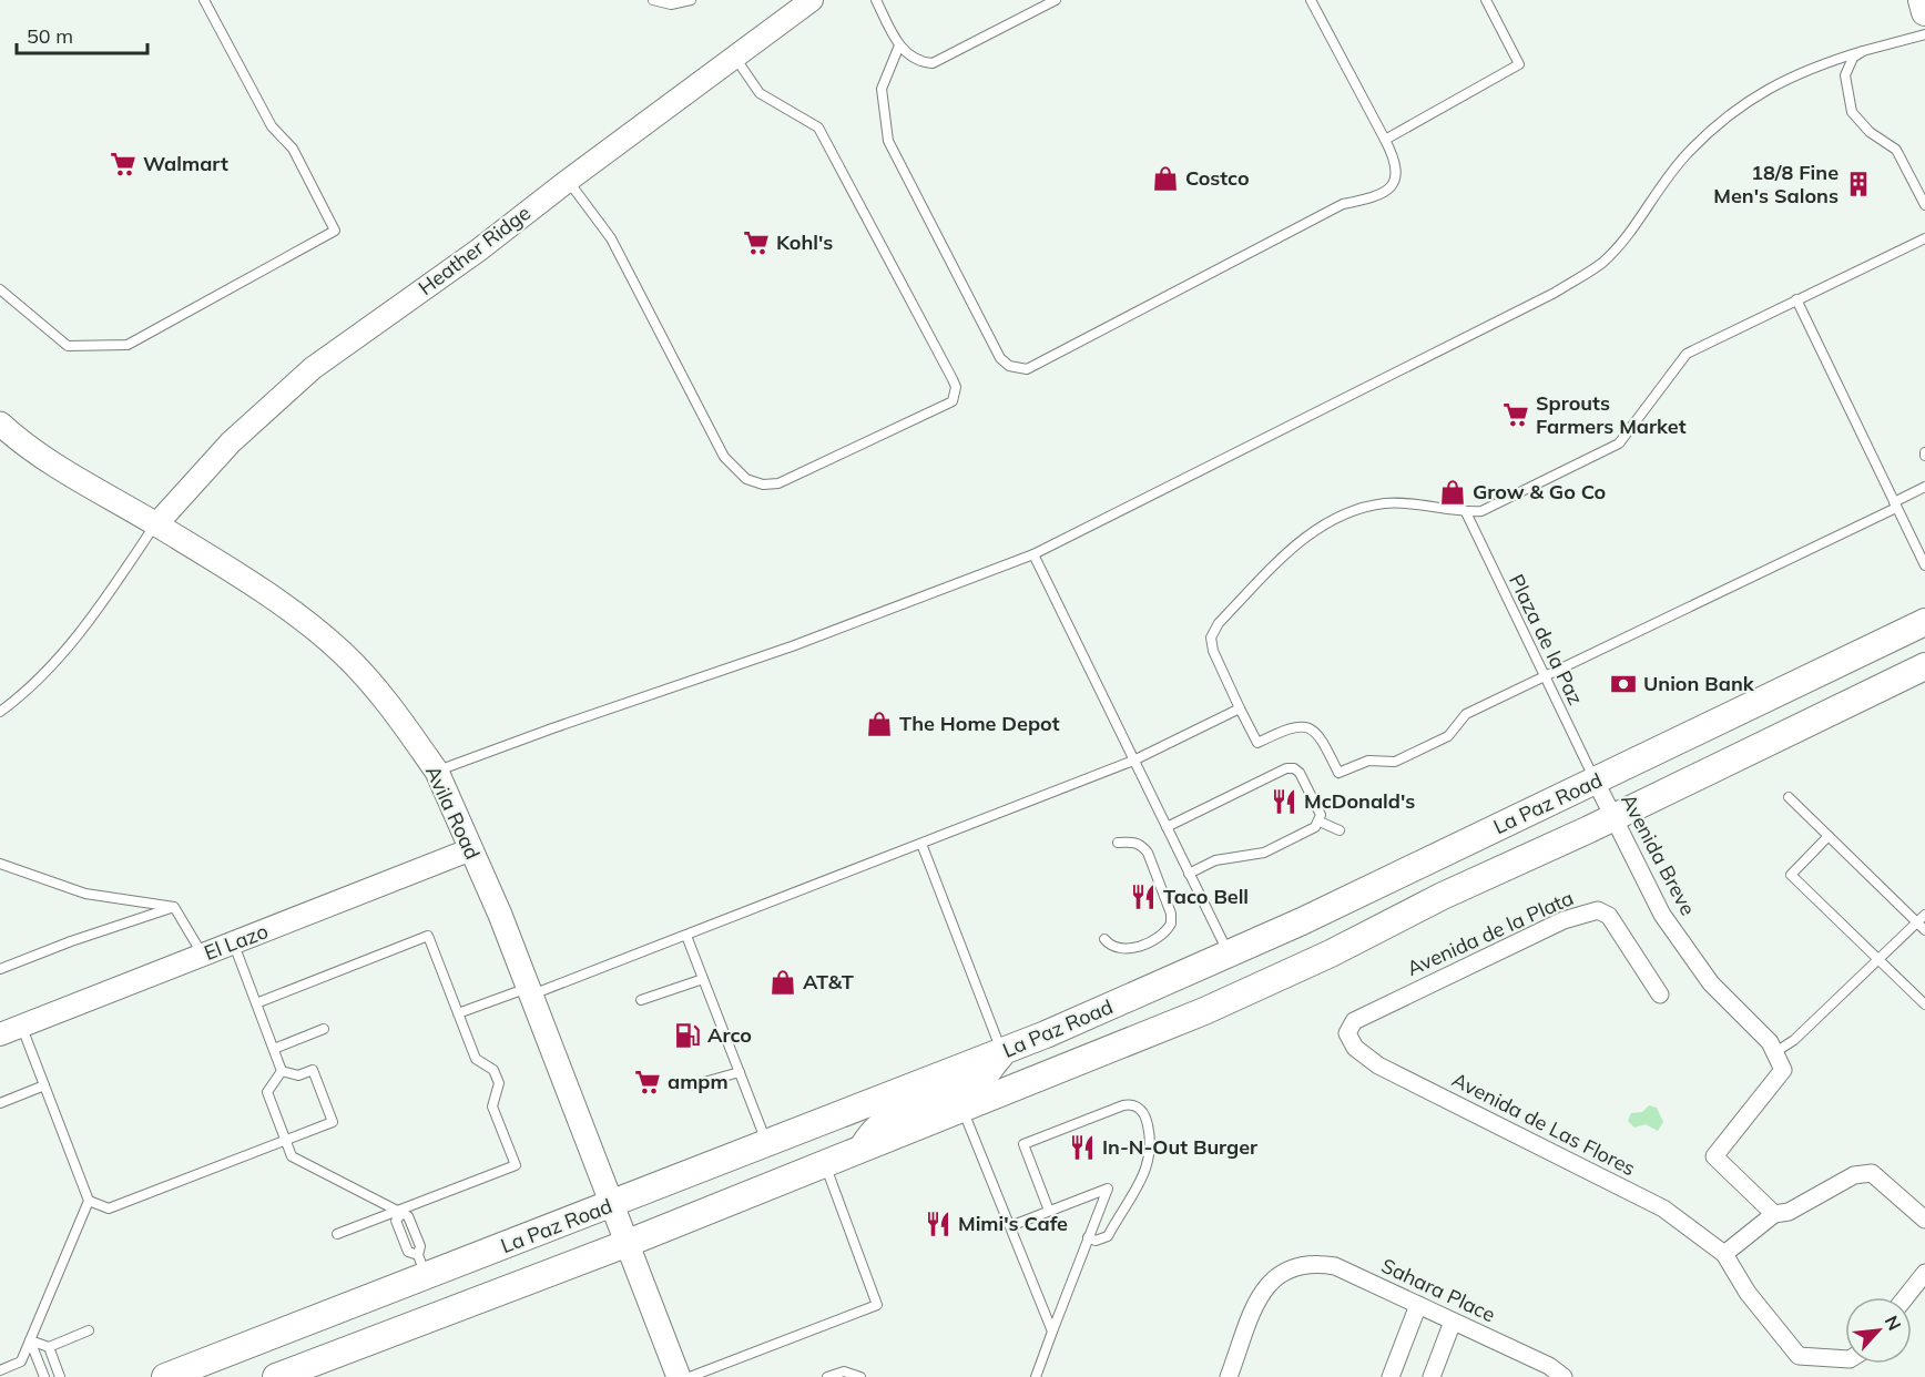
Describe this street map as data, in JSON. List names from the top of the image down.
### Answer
{
  "streets": {
    "main road": ["La Paz Road", "Avila Road"],
    "street": [
      "Heather Ridge",
      "Avenida Breve",
      "Avenida de la Plata",
      "El Lazo",
      "Avenida de Las Flores",
      "Sahara Place"
    ],
    "lane": ["Plaza de la Paz"]
  },
  "crossings": [
    ["Heather Ridge", "Avila Road"],
    ["Plaza de la Paz", "La Paz Road"],
    ["Plaza de la Paz", "Avenida Breve"],
    ["La Paz Road", "Avila Road"],
    ["La Paz Road", "Avenida Breve"],
    ["Avila Road", "El Lazo"],
    ["Avenida de la Plata", "Avenida de Las Flores"]
  ],
  "places": {
    "supermarket": [
      "Walmart",
      "Kohl's",
      "Sprouts Farmers Market",
      "ampm"
    ],
    "shop": [
      "Costco",
      "Grow & Go Co",
      "The Home Depot",
      "AT&T"
    ],
    "building": ["18/8 Fine Men's Salons"],
    "bank": ["Union Bank"],
    "restaurant": [
      "McDonald's",
      "Taco Bell",
      "In-N-Out Burger",
      "Mimi's Cafe"
    ],
    "fuel station": ["Arco"]
  },
  "scale_bar": "50 m",
  "north": "top right"
}
